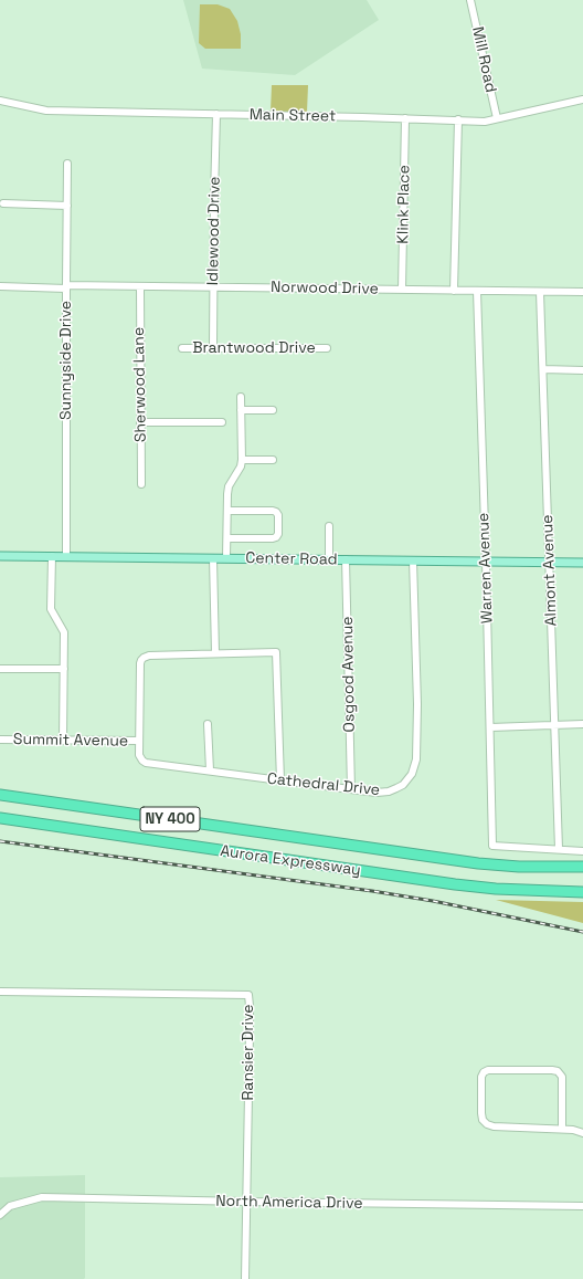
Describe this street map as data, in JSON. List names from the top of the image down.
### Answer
{
  "streets": {
    "highway": ["NY 400", "Aurora Expressway"],
    "main road": ["Center Road"],
    "street": [
      "Mill Road",
      "Main Street",
      "Klink Place",
      "Idlewood Drive",
      "Norwood Drive",
      "Brantwood Drive",
      "Sunnyside Drive",
      "Sherwood Lane",
      "Warren Avenue",
      "Almont Avenue",
      "Osgood Avenue",
      "Summit Avenue",
      "Cathedral Drive",
      "Ransier Drive",
      "North America Drive"
    ]
  },
  "crossings": [
    ["Mill Road", "Main Street"],
    ["Main Street", "Klink Place"],
    ["Main Street", "Idlewood Drive"],
    ["Klink Place", "Norwood Drive"],
    ["Idlewood Drive", "Norwood Drive"],
    ["Idlewood Drive", "Brantwood Drive"],
    ["Norwood Drive", "Sunnyside Drive"],
    ["Norwood Drive", "Sherwood Lane"],
    ["Norwood Drive", "Warren Avenue"],
    ["Norwood Drive", "Almont Avenue"],
    ["Sunnyside Drive", "Center Road"],
    ["Center Road", "Warren Avenue"],
    ["Center Road", "Almont Avenue"],
    ["Center Road", "Osgood Avenue"],
    ["Center Road", "Cathedral Drive"],
    ["Warren Avenue", "Almont Avenue"],
    ["Osgood Avenue", "Cathedral Drive"],
    ["Summit Avenue", "Cathedral Drive"],
    ["Ransier Drive", "North America Drive"]
  ]
}
